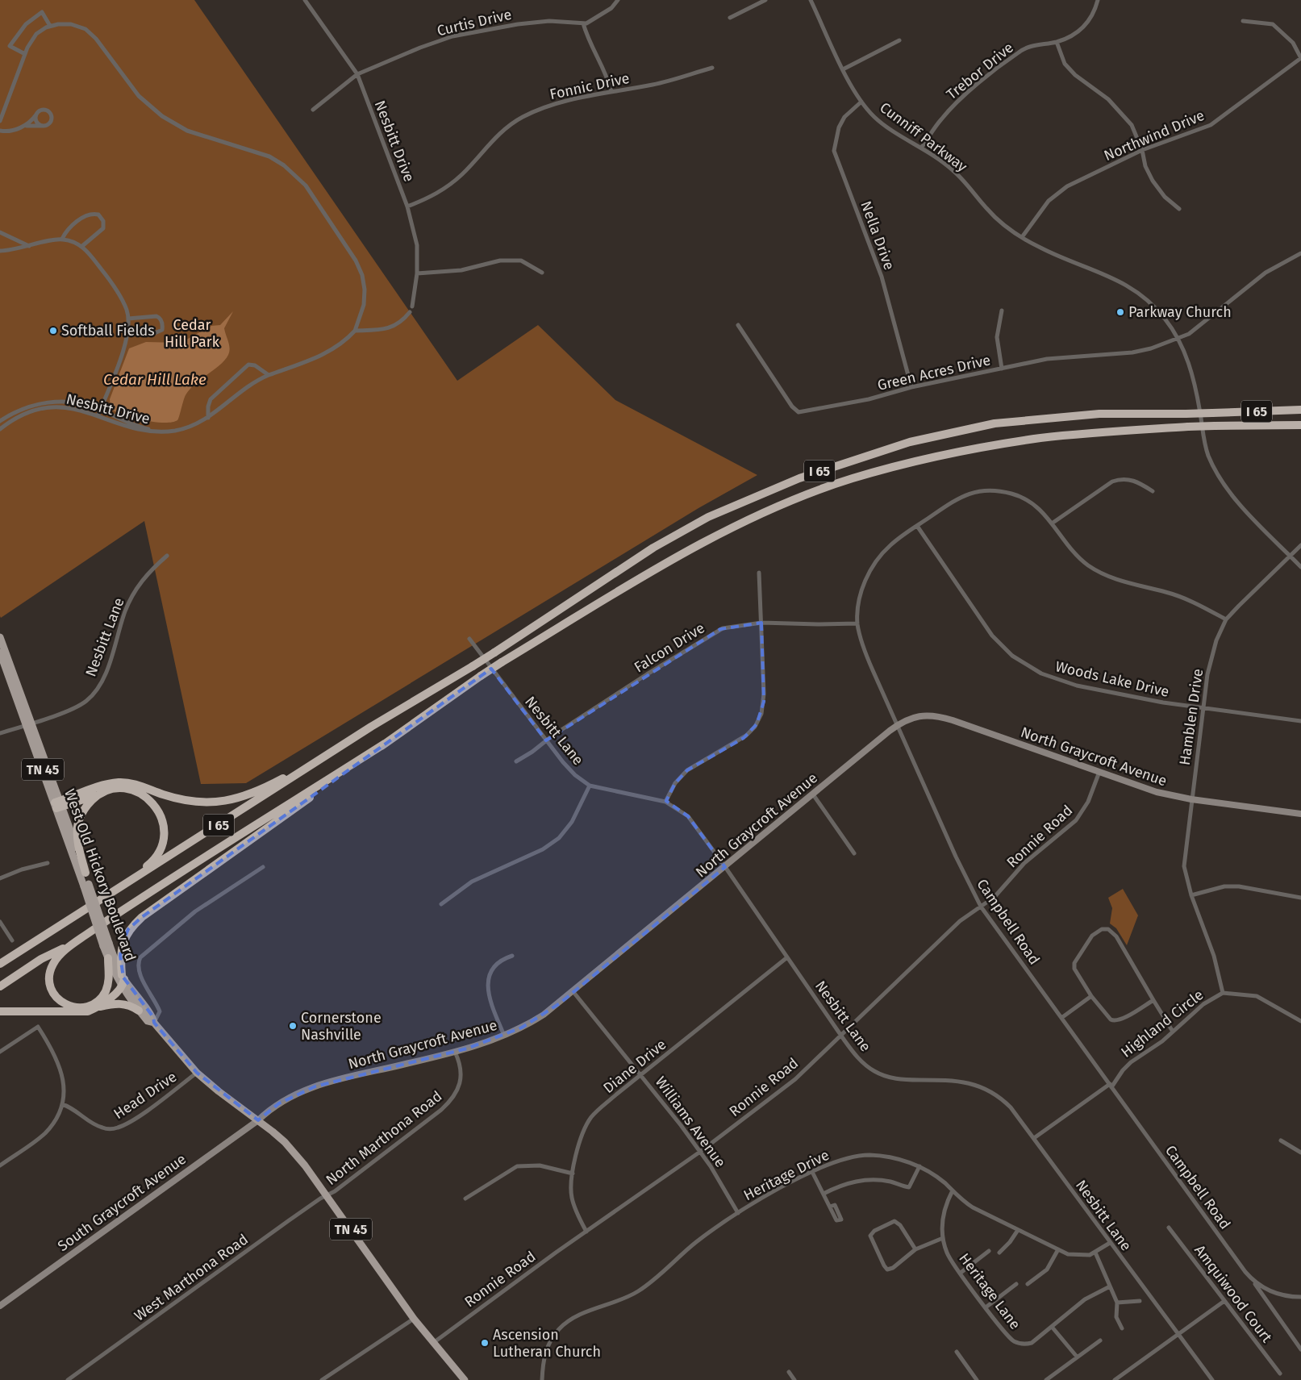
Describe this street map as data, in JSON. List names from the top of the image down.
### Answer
{
  "streets": {
    "highway": ["I 65"],
    "main road": ["TN 45", "West Old Hickory Boulevard"],
    "street": [
      "Curtis Drive",
      "Trebor Drive",
      "Fonnic Drive",
      "Northwind Drive",
      "Cunniff Parkway",
      "Nesbitt Drive",
      "Nella Drive",
      "Green Acres Drive",
      "Nesbitt Lane",
      "Falcon Drive",
      "Woods Lake Drive",
      "Hamblen Drive",
      "North Graycroft Avenue",
      "Ronnie Road",
      "Campbell Road",
      "Highland Circle",
      "Diane Drive",
      "Head Drive",
      "Williams Avenue",
      "North Marthona Road",
      "Heritage Drive",
      "South Graycroft Avenue",
      "West Marthona Road",
      "Heritage Lane",
      "Amquiwood Court"
    ]
  },
  "crossings": [
    ["Curtis Drive", "Nesbitt Drive"],
    ["Trebor Drive", "Cunniff Parkway"],
    ["Fonnic Drive", "Nesbitt Drive"],
    ["Northwind Drive", "Cunniff Parkway"],
    ["Cunniff Parkway", "Nella Drive"],
    ["Cunniff Parkway", "Green Acres Drive"],
    ["Cunniff Parkway", "Hamblen Drive"],
    ["Nella Drive", "Green Acres Drive"],
    ["Nesbitt Lane", "Falcon Drive"],
    ["Nesbitt Lane", "North Graycroft Avenue"],
    ["Nesbitt Lane", "Ronnie Road"],
    ["Nesbitt Lane", "West Old Hickory Boulevard"],
    ["Nesbitt Lane", "Highland Circle"],
    ["Nesbitt Lane", "Diane Drive"],
    ["Nesbitt Lane", "Heritage Drive"],
    ["Falcon Drive", "Campbell Road"],
    ["Woods Lake Drive", "Hamblen Drive"],
    ["Woods Lake Drive", "Campbell Road"],
    ["Hamblen Drive", "North Graycroft Avenue"],
    ["Hamblen Drive", "Highland Circle"],
    ["North Graycroft Avenue", "Ronnie Road"],
    ["North Graycroft Avenue", "West Old Hickory Boulevard"],
    ["North Graycroft Avenue", "Campbell Road"],
    ["North Graycroft Avenue", "Williams Avenue"],
    ["North Graycroft Avenue", "North Marthona Road"],
    ["North Graycroft Avenue", "South Graycroft Avenue"],
    ["Ronnie Road", "West Old Hickory Boulevard"],
    ["Ronnie Road", "Campbell Road"],
    ["Ronnie Road", "Diane Drive"],
    ["Ronnie Road", "Williams Avenue"],
    ["West Old Hickory Boulevard", "Head Drive"],
    ["West Old Hickory Boulevard", "North Marthona Road"],
    ["West Old Hickory Boulevard", "South Graycroft Avenue"],
    ["West Old Hickory Boulevard", "West Marthona Road"],
    ["Campbell Road", "Highland Circle"],
    ["Diane Drive", "Williams Avenue"],
    ["Williams Avenue", "Heritage Drive"],
    ["North Marthona Road", "West Marthona Road"],
    ["Heritage Drive", "Heritage Lane"]
  ],
  "water": ["Cedar Hill Lake"],
  "parks": ["Cedar Hill Park"],
  "places": [
    "Parkway Church",
    "Softball Fields",
    "Cornerstone Nashville",
    "Ascension Lutheran Church"
  ]
}
